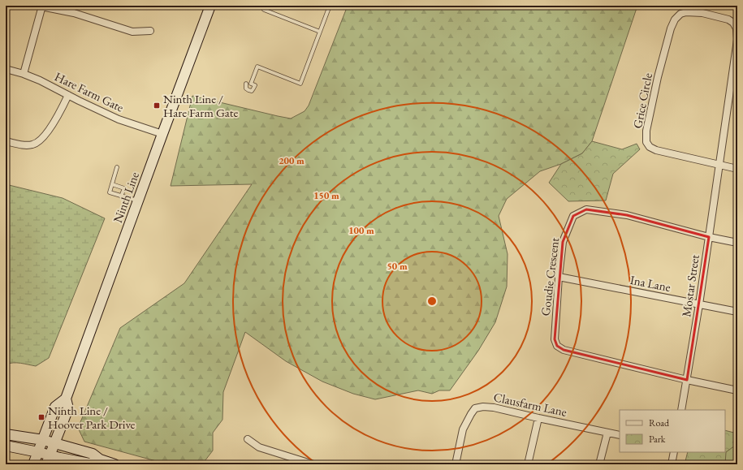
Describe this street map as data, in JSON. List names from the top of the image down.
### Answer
{
  "streets": {
    "main road": ["Ninth Line"],
    "street": [
      "Hare Farm Gate",
      "Grice Circle",
      "Goudie Crescent",
      "Ina Lane",
      "Mostar Street",
      "Clausfarm Lane"
    ]
  },
  "crossings": [
    ["Hare Farm Gate", "Ninth Line"],
    ["Grice Circle", "Mostar Street"],
    ["Goudie Crescent", "Ina Lane"],
    ["Goudie Crescent", "Mostar Street"],
    ["Ina Lane", "Mostar Street"]
  ],
  "places": {
    "transit": ["Ninth Line / Hare Farm Gate", "Ninth Line / Hoover Park Drive"]
  },
  "legend": ["Road", "Park"],
  "rings": [
    "200 m",
    "150 m",
    "100 m",
    "50 m"
  ]
}
